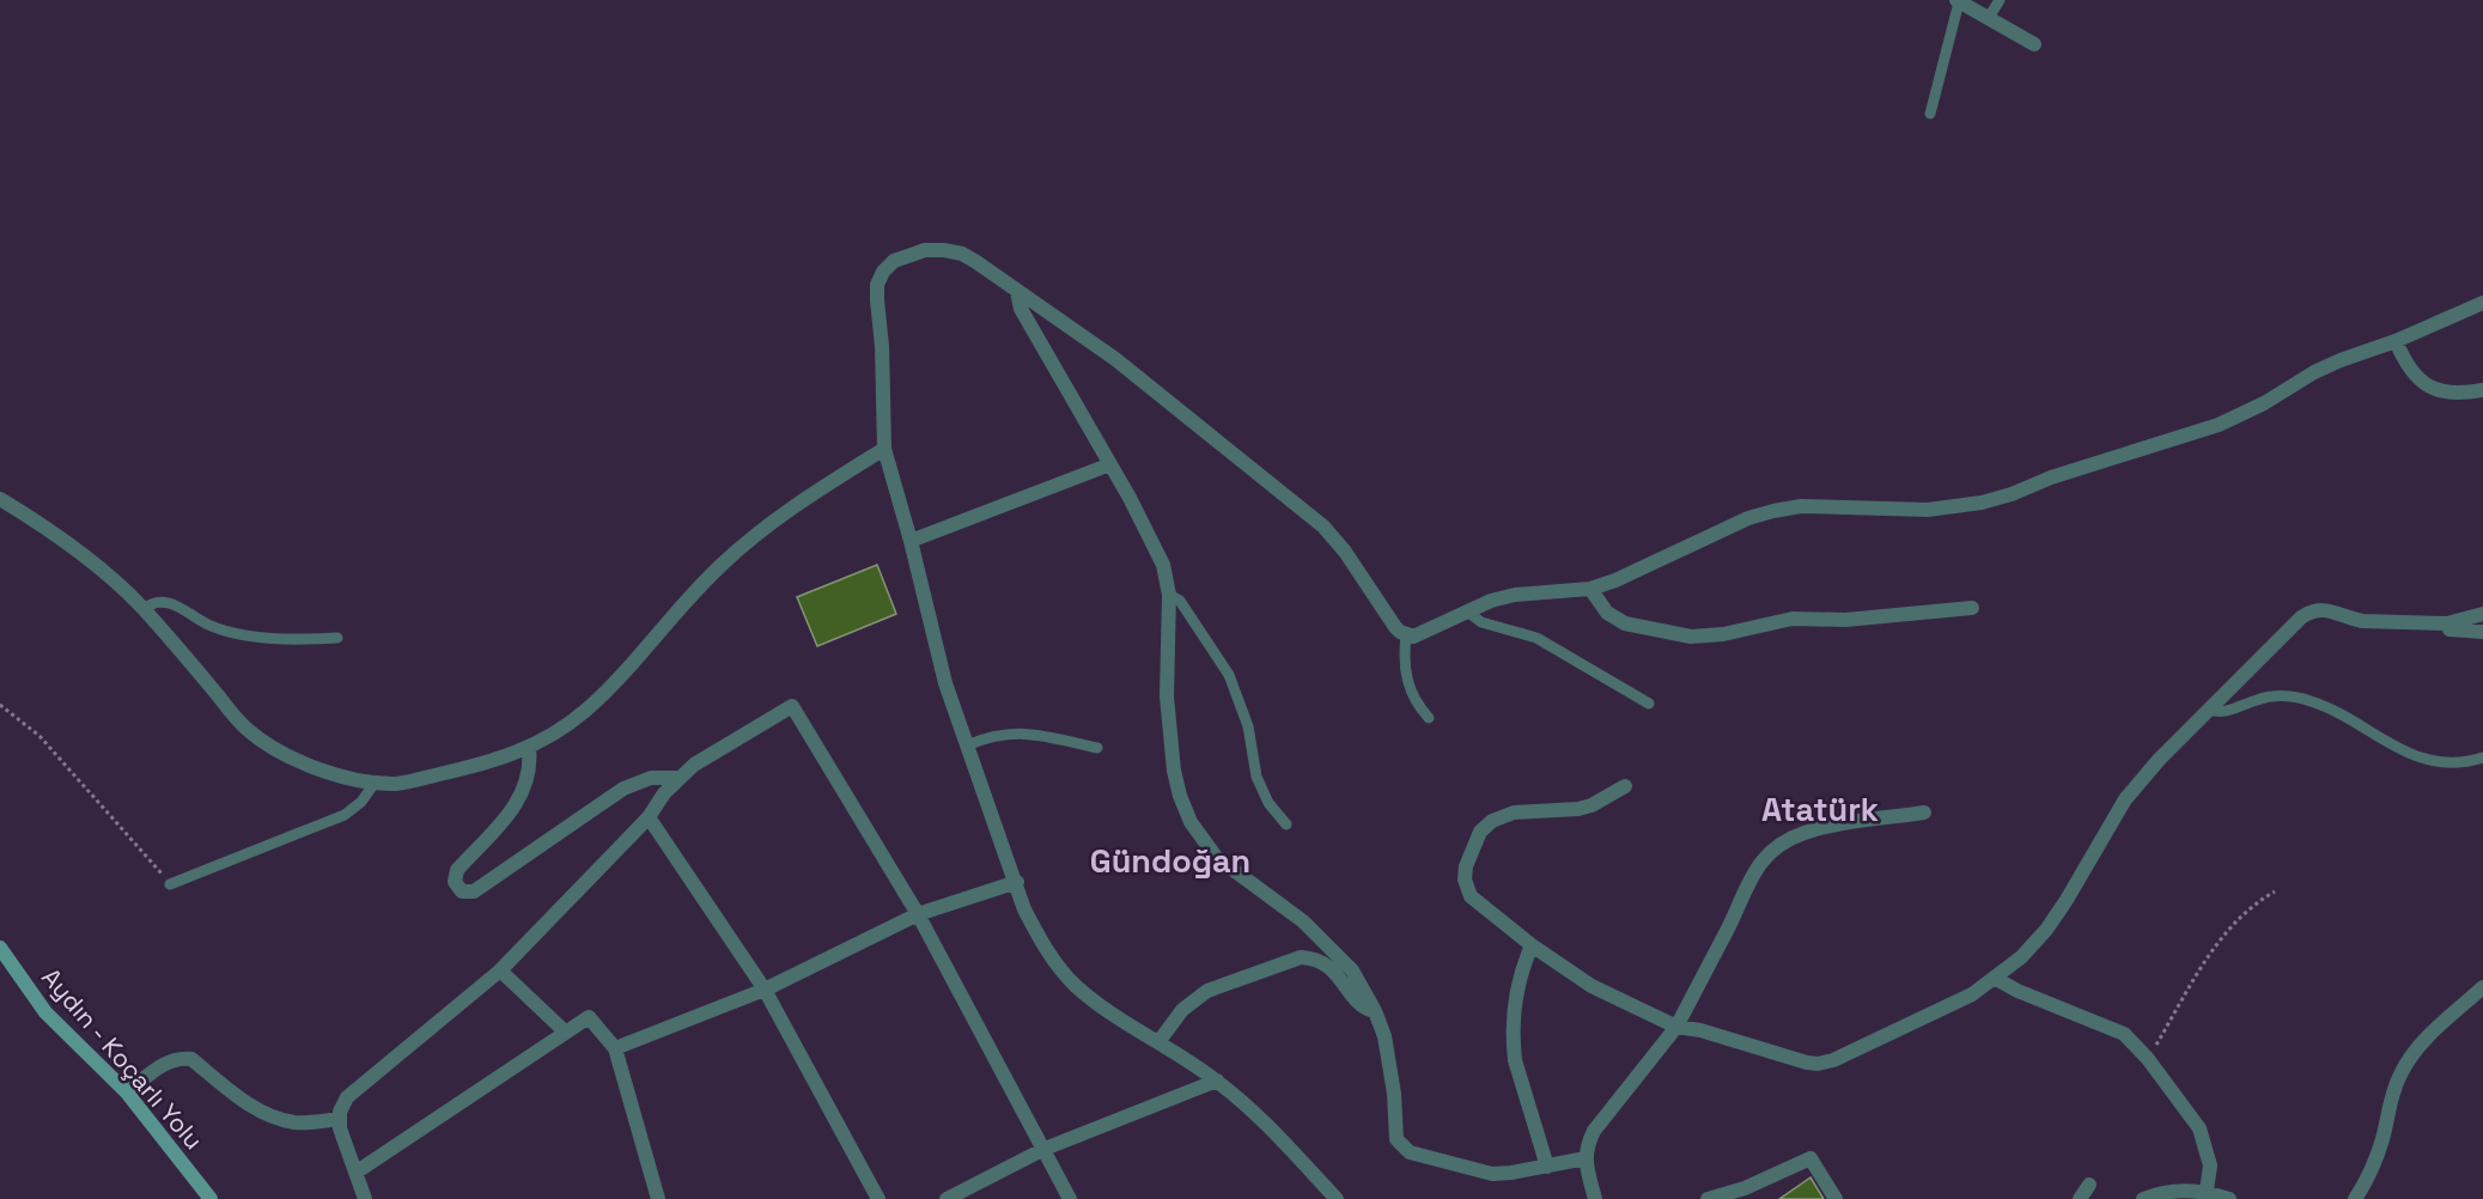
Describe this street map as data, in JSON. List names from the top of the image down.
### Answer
{
  "streets": {
    "main road": ["Aydın - Koçarlı Yolu"]
  },
  "districts": ["Atatürk", "Gündoğan"]
}
